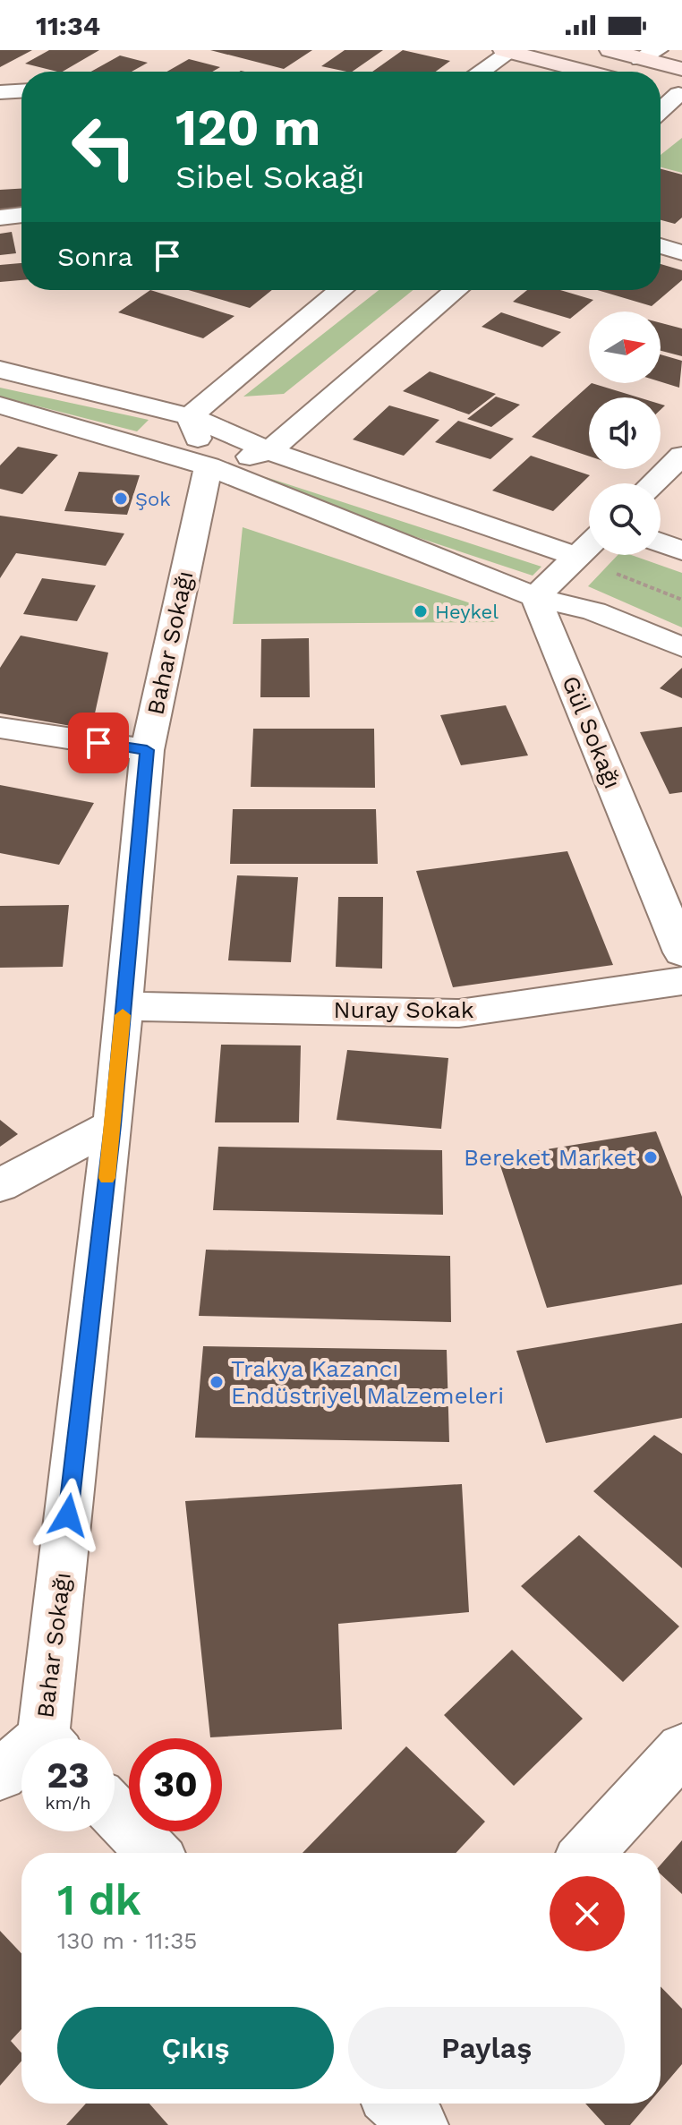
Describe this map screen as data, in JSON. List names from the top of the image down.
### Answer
{
  "streets": {
    "street": ["Bahar Sokağı", "Gül Sokağı", "Nuray Sokak"]
  },
  "crossings": [
    ["Bahar Sokağı", "Nuray Sokak"]
  ],
  "places": [
    "Şok",
    "Heykel",
    "Bereket Market",
    "Trakya Kazancı Endüstriyel Malzemeleri"
  ],
  "north": "right",
  "page": {
    "status": "11:34",
    "turn": ["120 m", "Sibel Sokağı"],
    "then": "Sonra",
    "speed": "23 km/h",
    "limit": "30",
    "heading": ["1 dk", "130 m · 11:35"],
    "buttons": ["Çıkış", "Paylaş"]
  }
}
